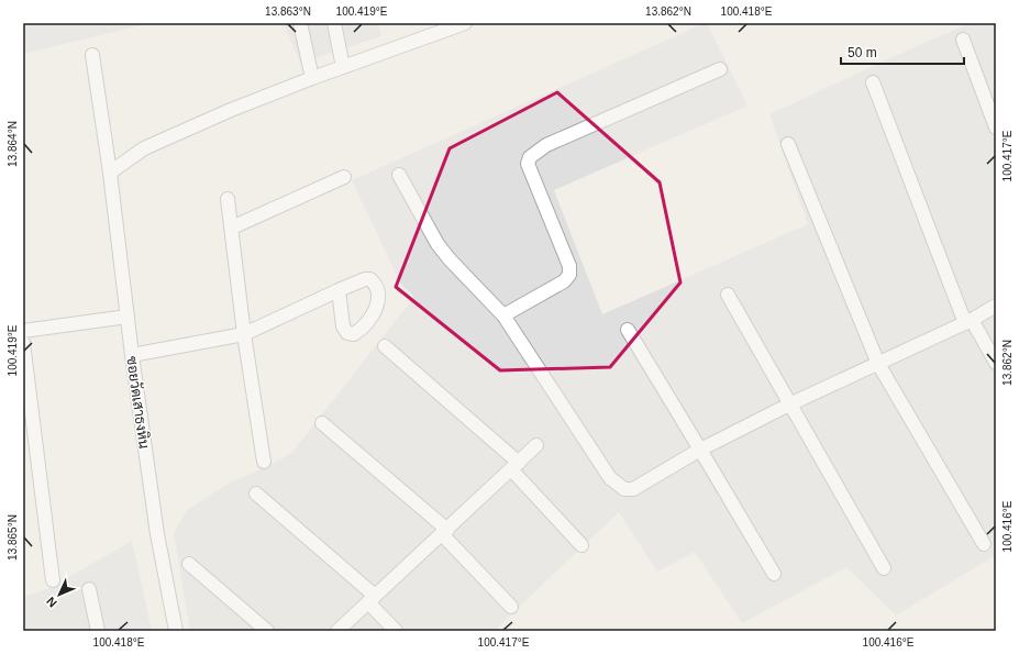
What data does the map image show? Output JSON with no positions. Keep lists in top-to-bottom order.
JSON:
{
  "streets": {
    "street": ["ซอยวัดเสาธงหิน"]
  },
  "scale_bar": "50 m",
  "north": "bottom left",
  "coordinates": [
    "13.863°N",
    "100.419°E",
    "13.862°N",
    "100.418°E",
    "13.864°N",
    "100.417°E",
    "100.416°E",
    "13.865°N"
  ]
}
